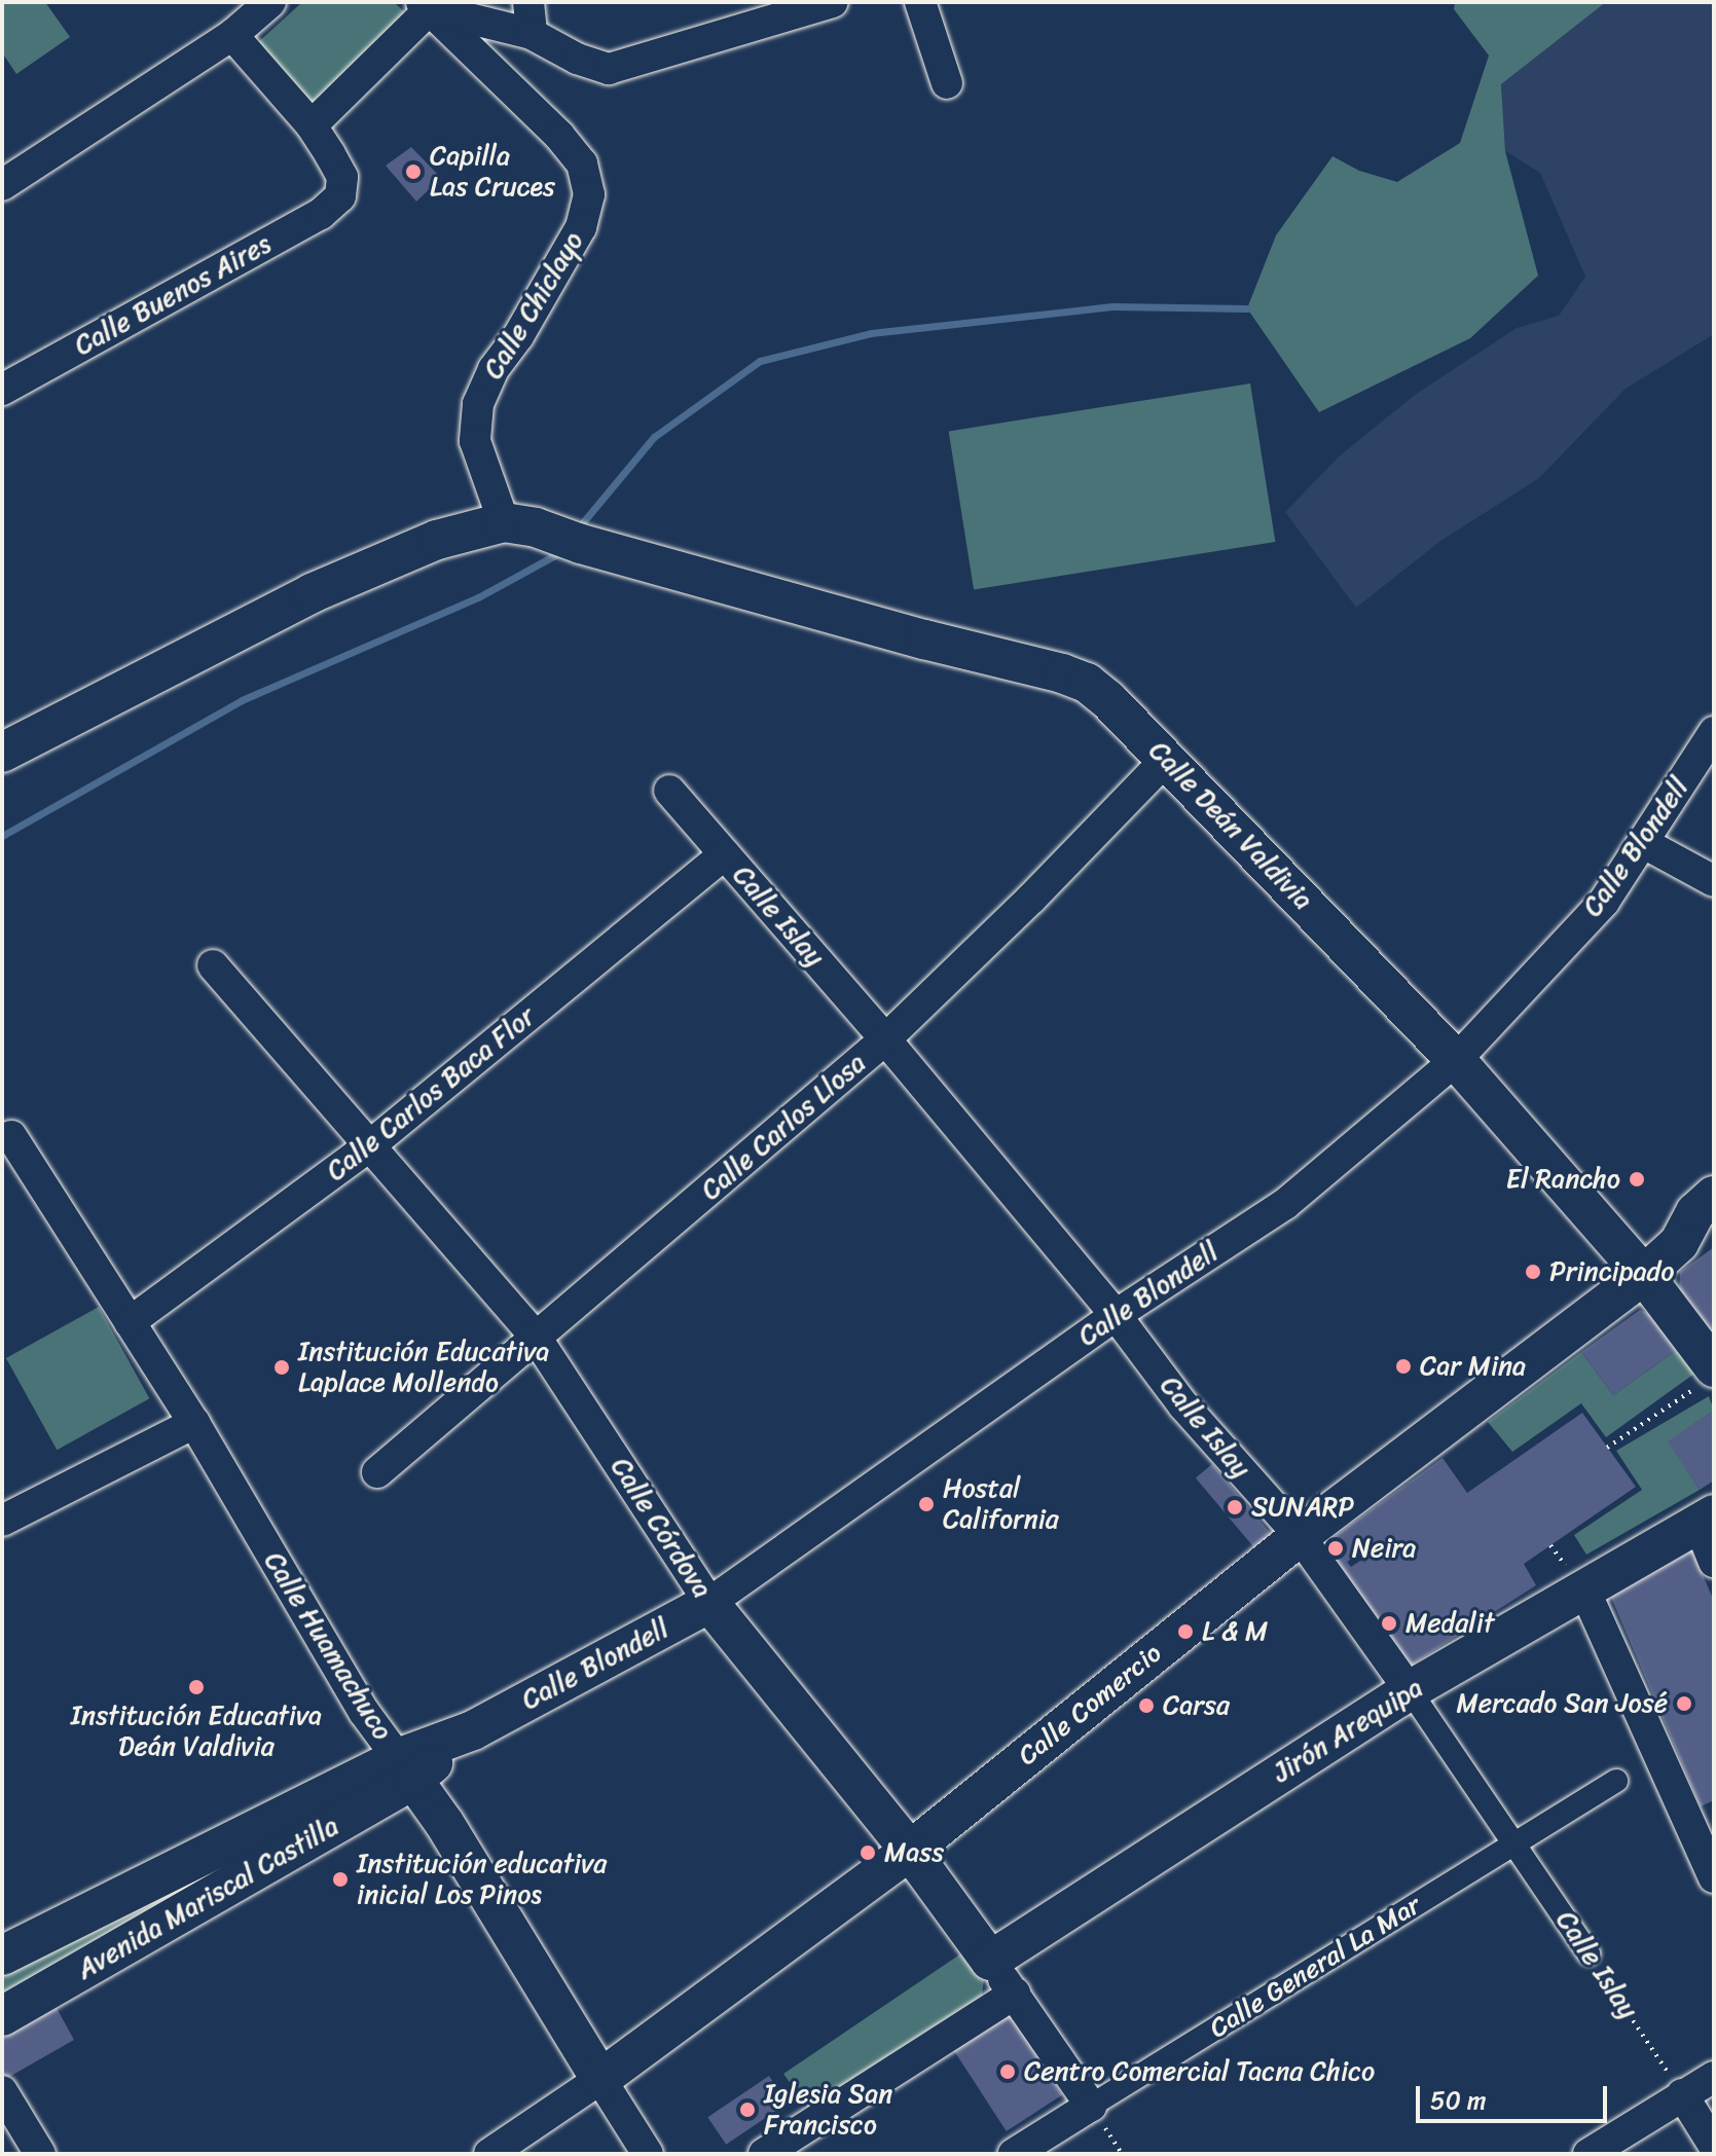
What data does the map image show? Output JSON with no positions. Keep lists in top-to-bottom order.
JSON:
{
  "streets": {
    "street": [
      "Calle Buenos Aires",
      "Calle Chiclayo",
      "Calle Deán Valdivia",
      "Calle Blondell",
      "Calle Islay",
      "Calle Carlos Baca Flor",
      "Calle Carlos Llosa",
      "Calle Córdova",
      "Calle Huamachuco",
      "Calle Comercio",
      "Jirón Arequipa",
      "Avenida Mariscal Castilla",
      "Calle General La Mar"
    ]
  },
  "crossings": [
    ["Calle Chiclayo", "Calle Deán Valdivia"],
    ["Calle Deán Valdivia", "Calle Blondell"],
    ["Calle Deán Valdivia", "Calle Carlos Llosa"],
    ["Calle Deán Valdivia", "Calle Comercio"],
    ["Calle Blondell", "Calle Islay"],
    ["Calle Blondell", "Calle Córdova"],
    ["Calle Blondell", "Calle Huamachuco"],
    ["Calle Blondell", "Avenida Mariscal Castilla"],
    ["Calle Islay", "Calle Carlos Baca Flor"],
    ["Calle Islay", "Calle Carlos Llosa"],
    ["Calle Islay", "Calle Comercio"],
    ["Calle Islay", "Jirón Arequipa"],
    ["Calle Islay", "Calle General La Mar"],
    ["Calle Carlos Baca Flor", "Calle Córdova"],
    ["Calle Carlos Baca Flor", "Calle Huamachuco"],
    ["Calle Carlos Llosa", "Calle Córdova"],
    ["Calle Córdova", "Calle Comercio"],
    ["Calle Córdova", "Jirón Arequipa"],
    ["Calle Córdova", "Calle General La Mar"],
    ["Calle Huamachuco", "Calle Comercio"],
    ["Calle Huamachuco", "Avenida Mariscal Castilla"]
  ],
  "places": [
    "Capilla Las Cruces",
    "El Rancho",
    "Principado",
    "Car Mina",
    "Institución Educativa Laplace Mollendo",
    "Hostal California",
    "SUNARP",
    "Neira",
    "Medalit",
    "L & M",
    "Institución Educativa Deán Valdivia",
    "Mercado San José",
    "Carsa",
    "Mass",
    "Institución educativa inicial Los Pinos",
    "Centro Comercial Tacna Chico",
    "Iglesia San Francisco"
  ],
  "scale_bar": "50 m"
}
